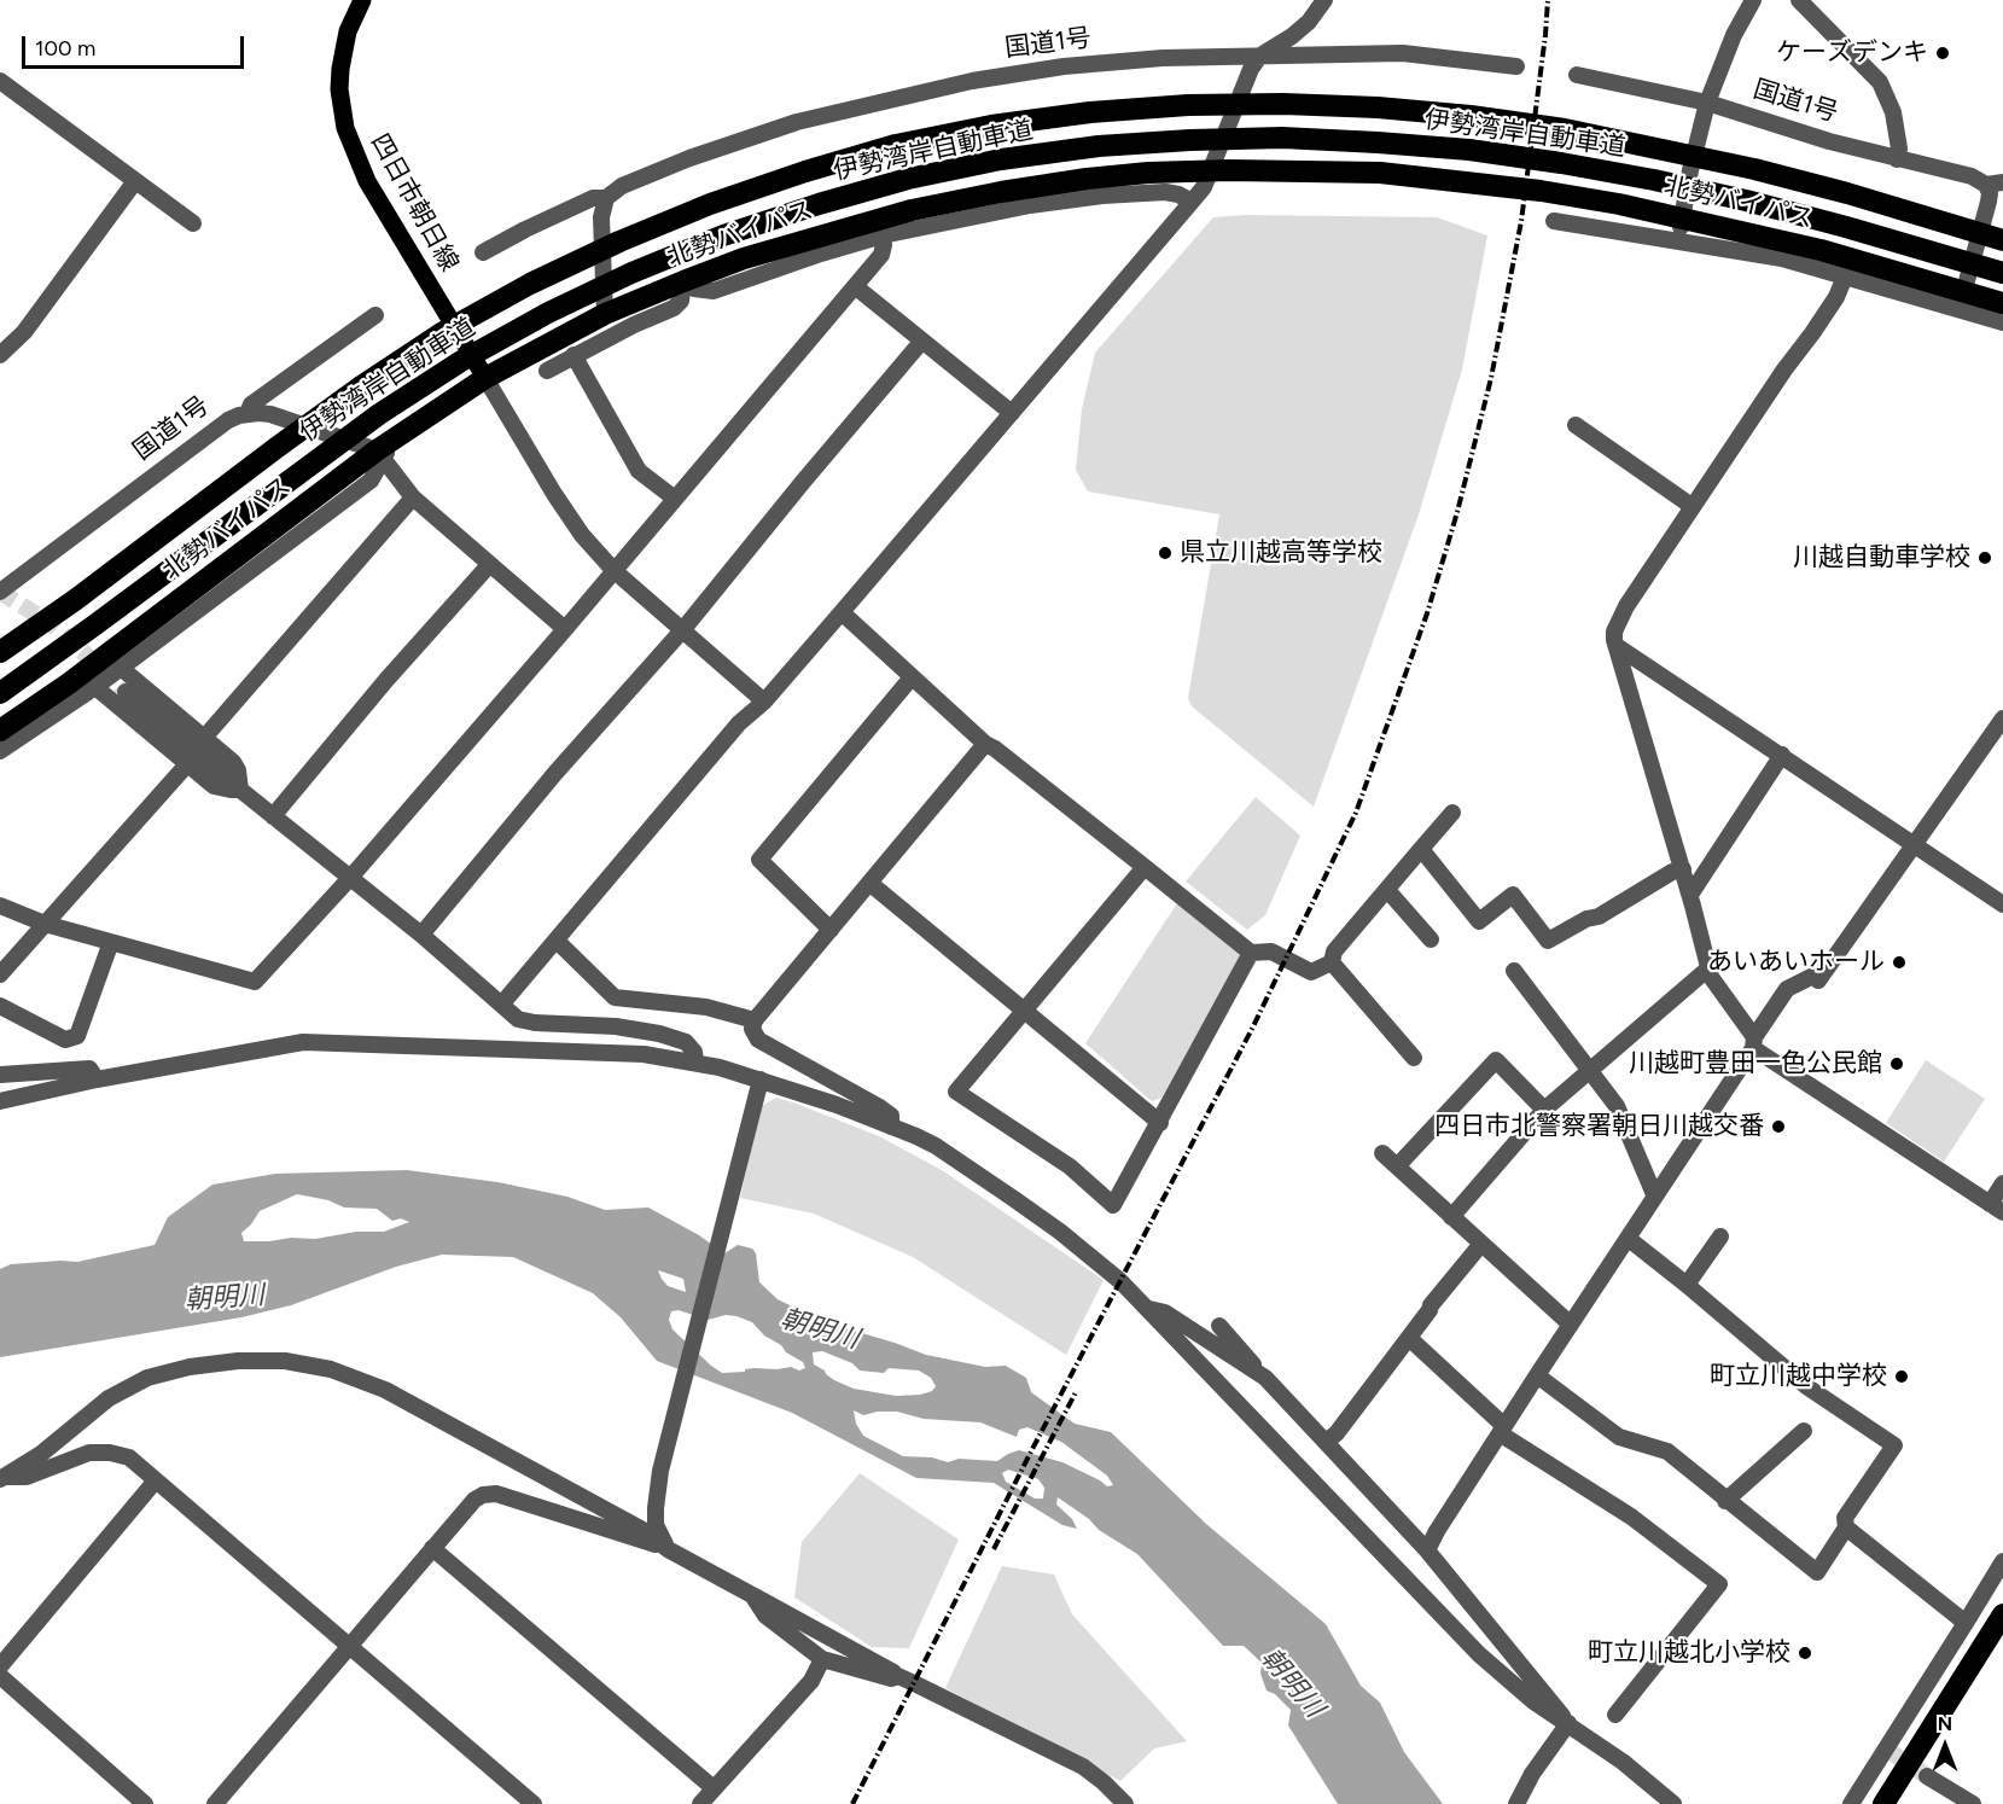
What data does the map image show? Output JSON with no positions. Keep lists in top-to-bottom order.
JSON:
{
  "streets": {
    "highway": ["伊勢湾岸自動車道", "北勢バイパス"],
    "main road": ["四日市朝日線"],
    "street": ["国道1号"]
  },
  "crossings": [
    ["四日市朝日線", "北勢バイパス"]
  ],
  "water": ["朝明川"],
  "places": [
    "ケーズデンキ",
    "県立川越高等学校",
    "川越自動車学校",
    "あいあいホール",
    "川越町豊田一色公民館",
    "四日市北警察署朝日川越交番",
    "町立川越中学校",
    "町立川越北小学校"
  ],
  "scale_bar": "100 m",
  "north": "top"
}
